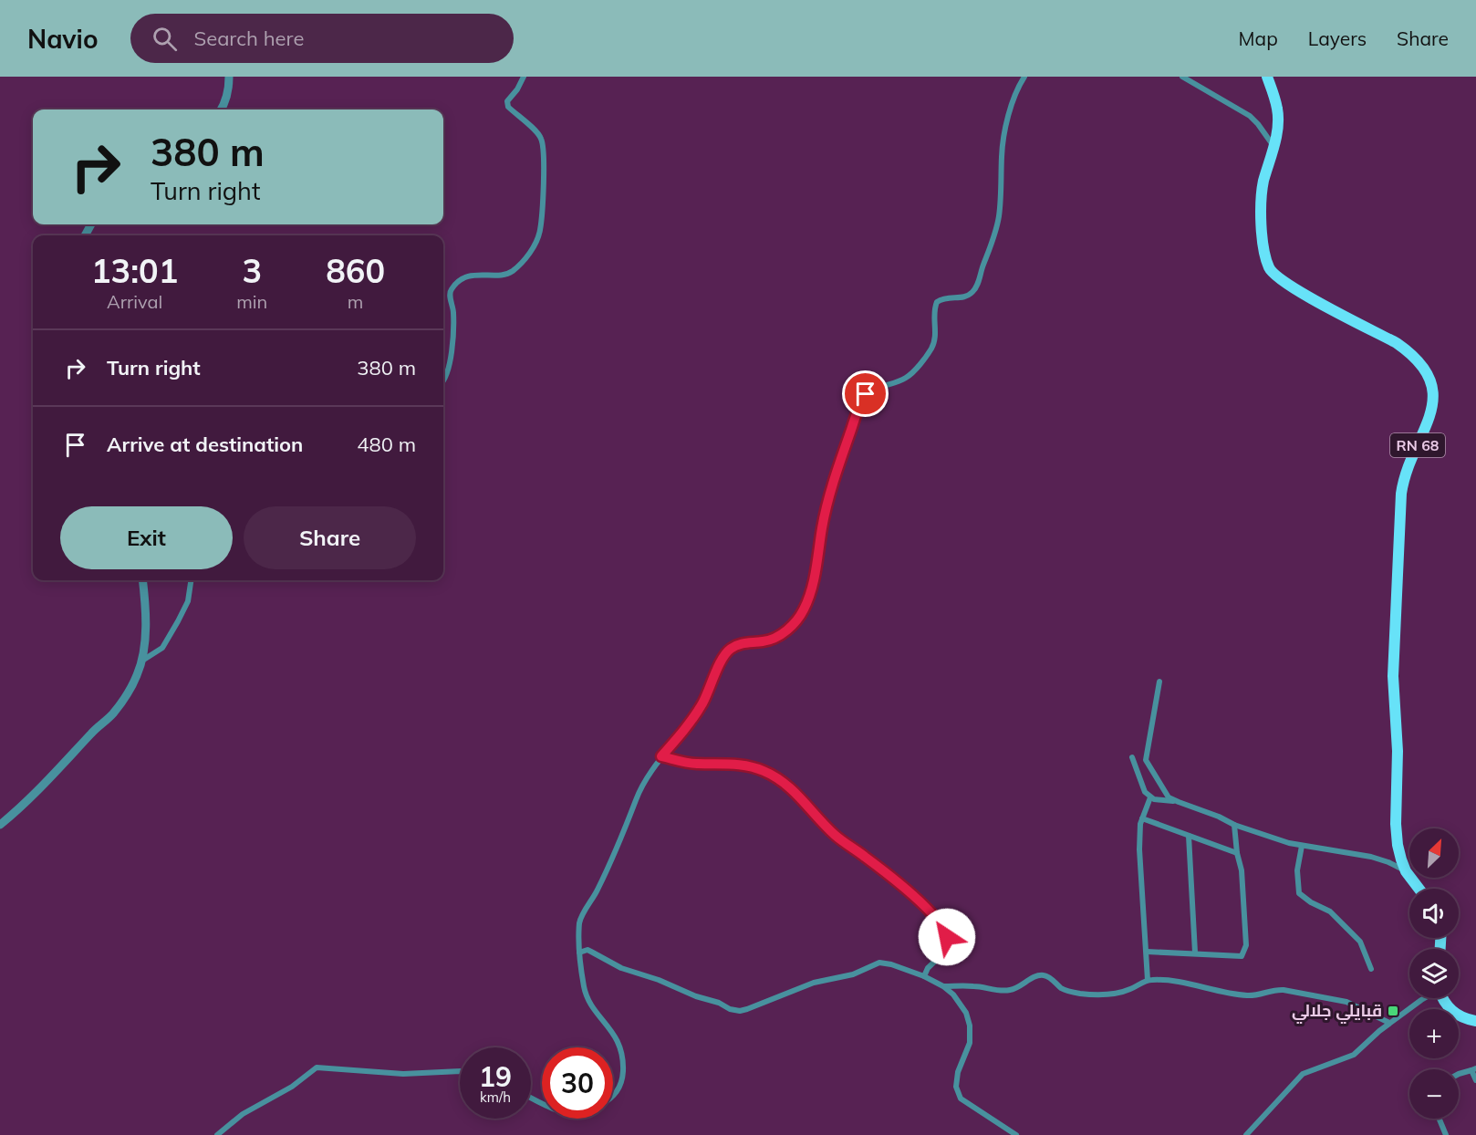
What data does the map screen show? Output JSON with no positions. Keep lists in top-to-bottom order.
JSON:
{
  "streets": {
    "main road": ["RN 68"]
  },
  "places": {
    "transit": ["قبايلي جلالي"]
  },
  "north": "top right",
  "page": {
    "header": "Navio",
    "search": "Search here",
    "nav": ["Map", "Layers", "Share"],
    "turn": ["380 m", "Turn right"],
    "eta": [
      "13:01",
      "Arrival",
      "3",
      "min",
      "860",
      "m"
    ],
    "list": [
      {
        "name": "Turn right",
        "value": "380 m"
      },
      {
        "name": "Arrive at destination",
        "value": "480 m"
      }
    ],
    "buttons": ["Exit", "Share"],
    "map_buttons": ["+", "−"],
    "speed": "19 km/h",
    "limit": "30"
  }
}
